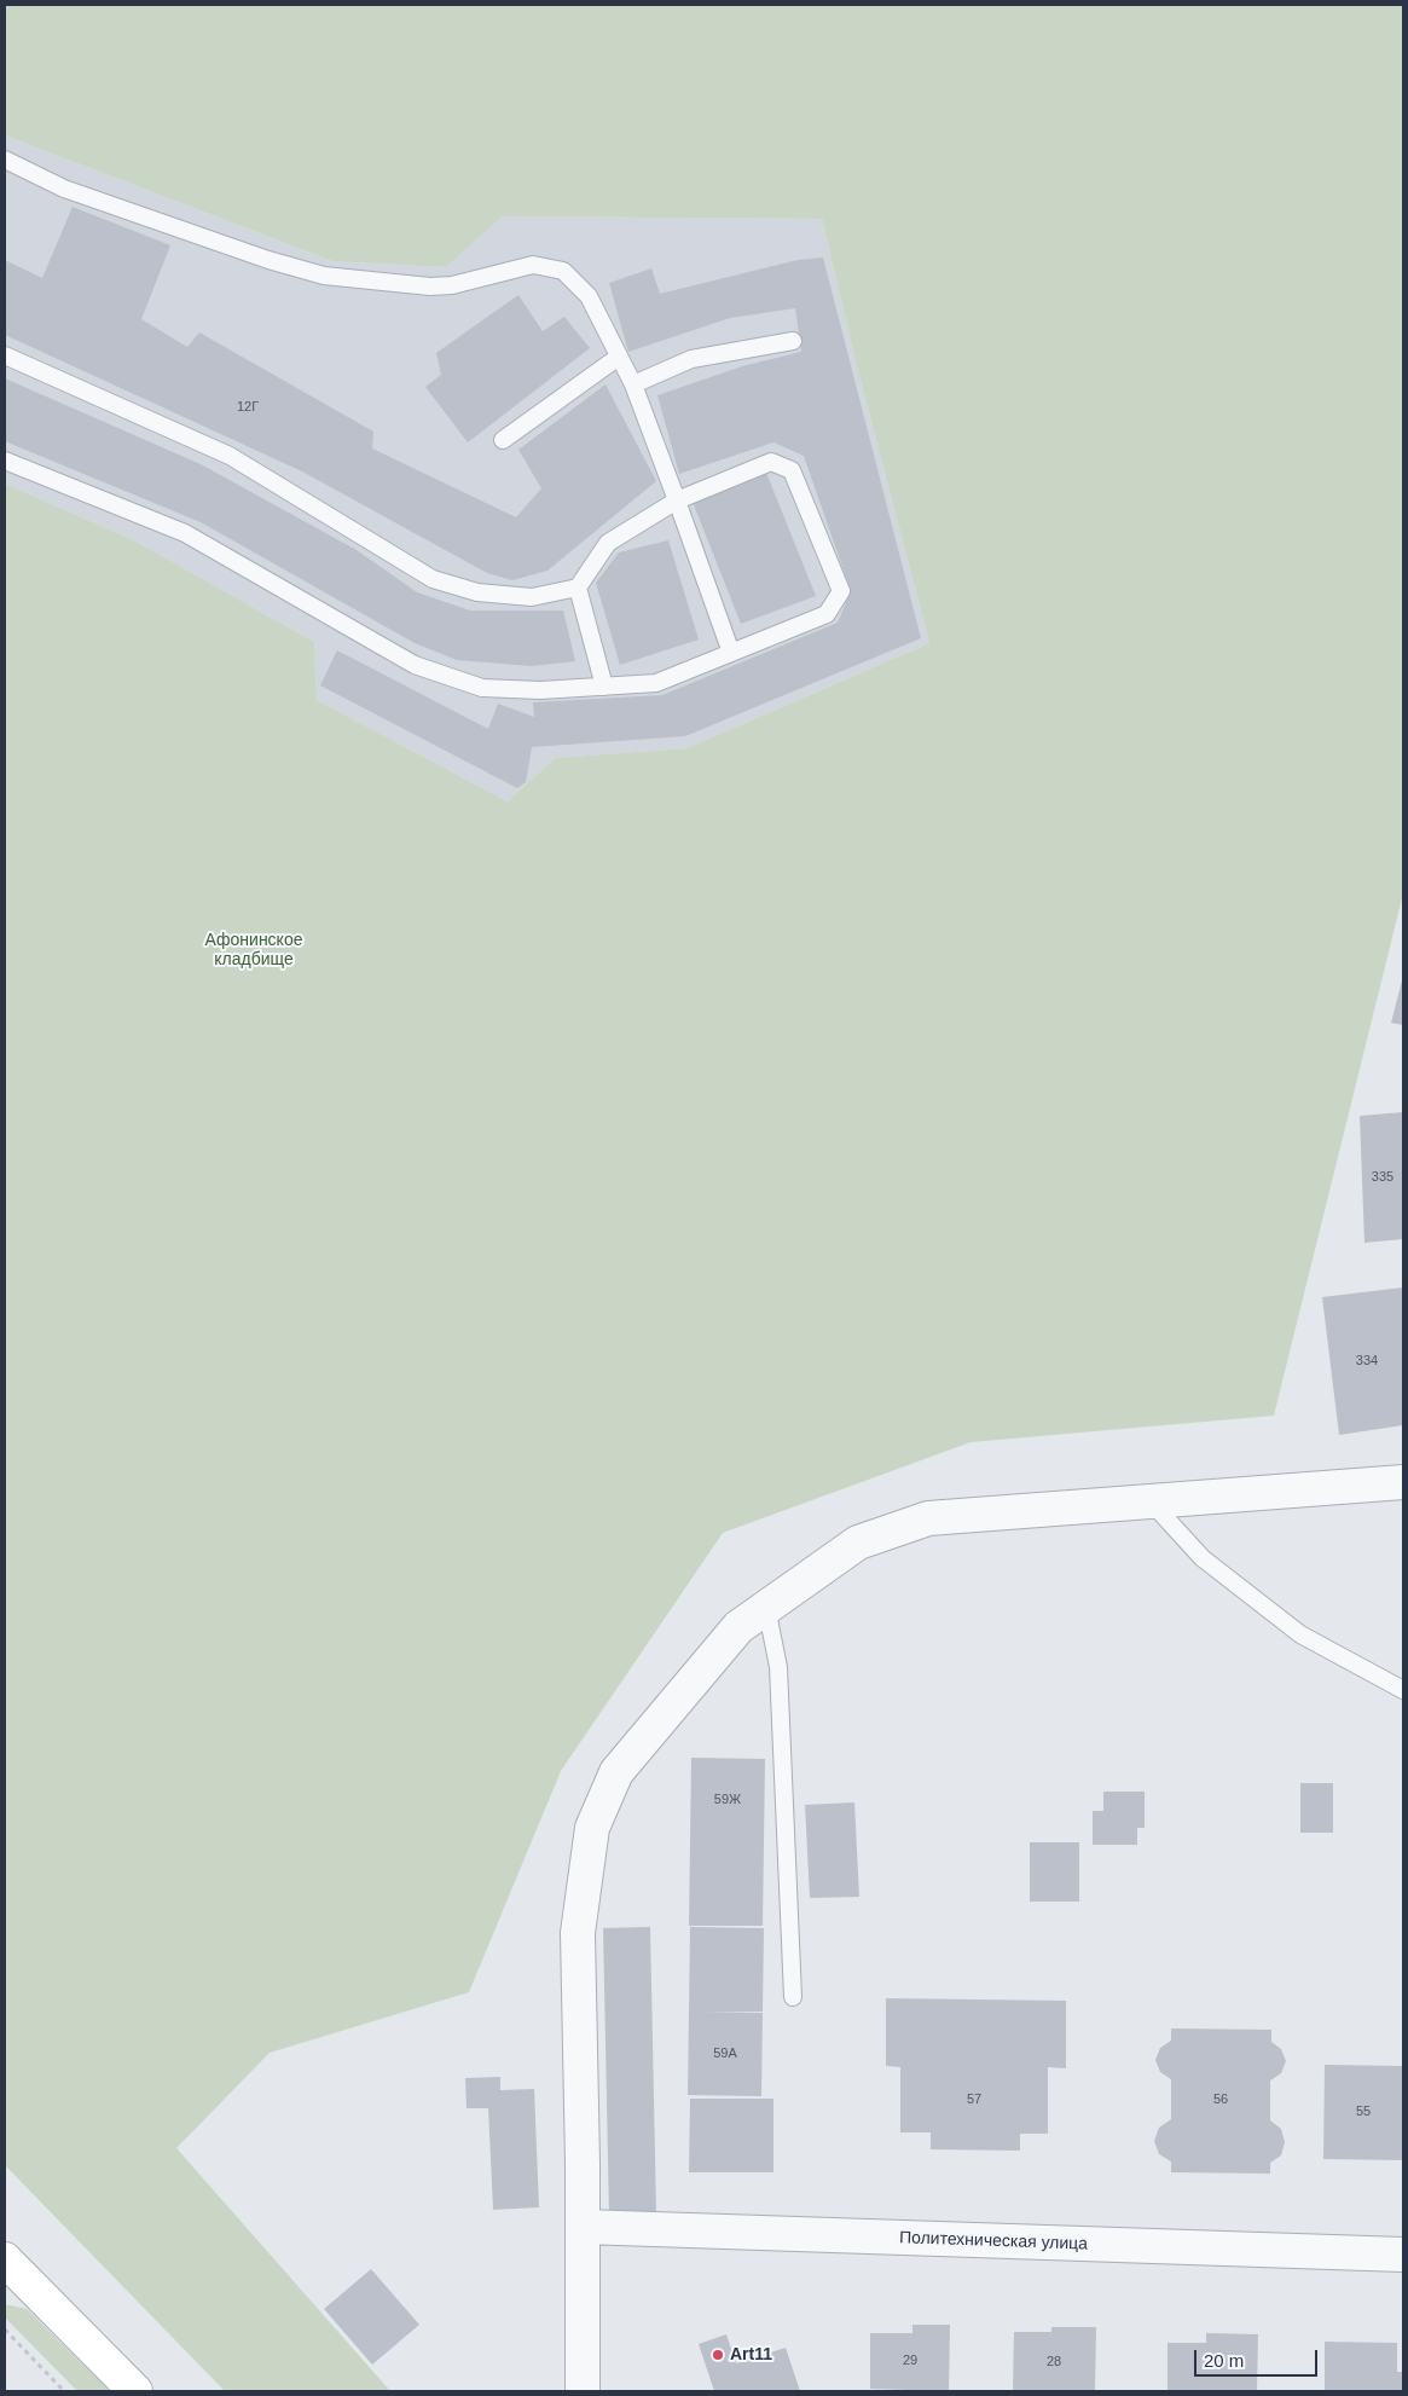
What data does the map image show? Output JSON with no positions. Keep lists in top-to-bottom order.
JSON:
{
  "streets": {
    "street": ["Политехническая улица"]
  },
  "parks": ["Афонинское кладбище"],
  "places": ["Art11"],
  "house_numbers": [
    "12Г",
    "335",
    "334",
    "59Ж",
    "59А",
    "57",
    "56",
    "55",
    "29",
    "28"
  ],
  "scale_bar": "20 m"
}
